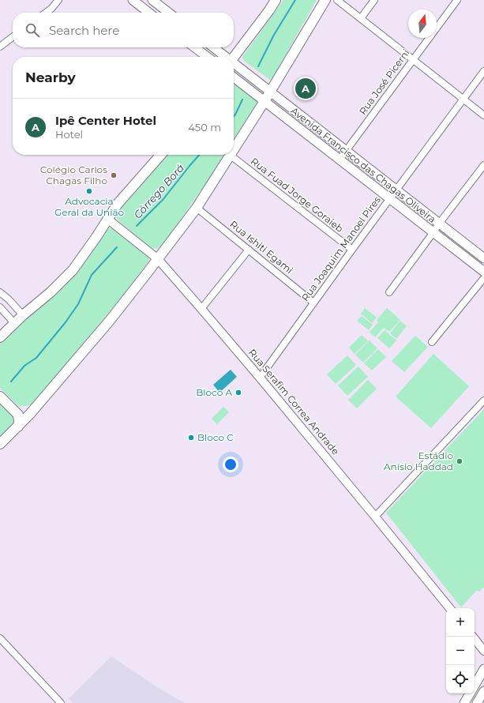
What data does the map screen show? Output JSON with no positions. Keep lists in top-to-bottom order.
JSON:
{
  "streets": {
    "main road": ["Avenida Francisco das Chagas Oliveira"],
    "street": [
      "Rua José Picerni",
      "Rua Fuad Jorge Goraieb",
      "Rua Ishiti Egami",
      "Rua Joaquim Manoel Pires",
      "Rua Serafim Correa Andrade"
    ]
  },
  "crossings": [
    ["Rua José Picerni", "Avenida Francisco das Chagas Oliveira"],
    ["Avenida Francisco das Chagas Oliveira", "Rua Joaquim Manoel Pires"],
    ["Rua Fuad Jorge Goraieb", "Rua Joaquim Manoel Pires"],
    ["Rua Ishiti Egami", "Rua Joaquim Manoel Pires"],
    ["Rua Joaquim Manoel Pires", "Rua Serafim Correa Andrade"]
  ],
  "water": ["Córrego Borá"],
  "places": [
    "Colégio Carlos Chagas Filho",
    "Advocacia Geral da União",
    "Bloco A",
    "Bloco C",
    "Estádio Anísio Haddad"
  ],
  "north": "top",
  "page": {
    "search": "Search here",
    "heading": "Nearby",
    "pins": "A",
    "list": [
      {
        "mark": "A",
        "name": "Ipê Center Hotel",
        "note": "Hotel",
        "value": "450 m"
      }
    ],
    "map_buttons": ["+", "−"]
  }
}
